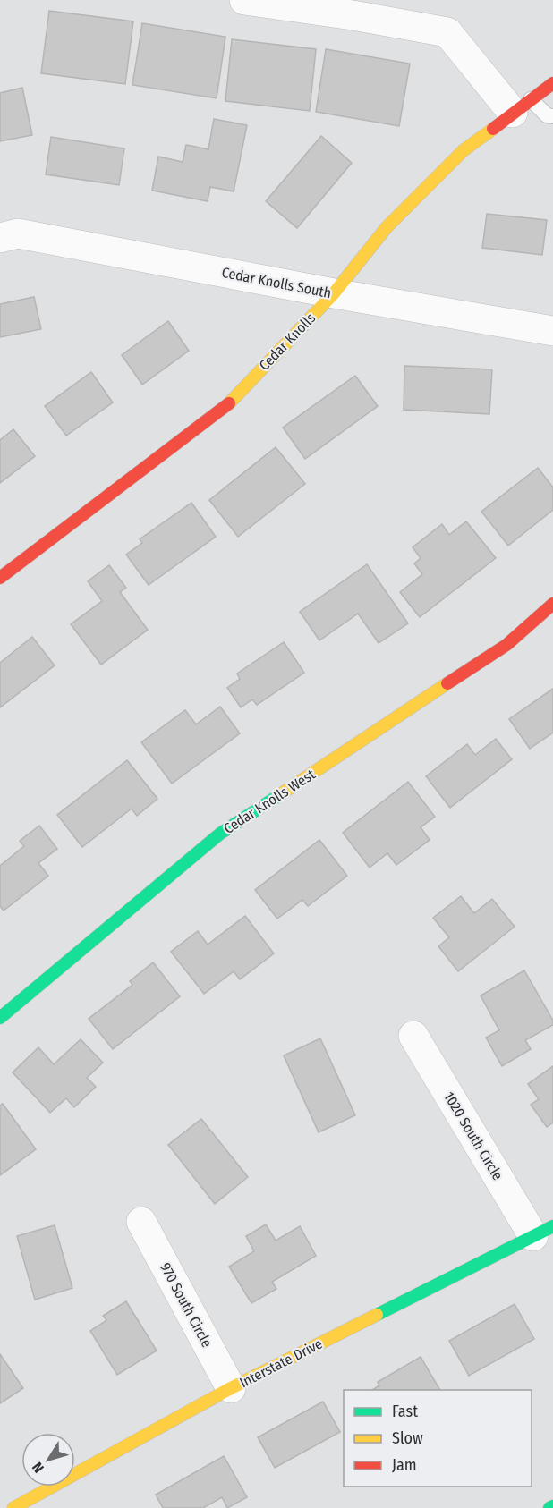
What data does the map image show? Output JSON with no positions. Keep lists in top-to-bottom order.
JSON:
{
  "streets": {
    "main road": ["Cedar Knolls", "Cedar Knolls West", "Interstate Drive"],
    "street": ["Cedar Knolls South", "1020 South Circle", "970 South Circle"]
  },
  "crossings": [
    ["Cedar Knolls South", "Cedar Knolls"],
    ["1020 South Circle", "Interstate Drive"],
    ["970 South Circle", "Interstate Drive"]
  ],
  "legend": ["Fast", "Slow", "Jam"],
  "north": "bottom left"
}
